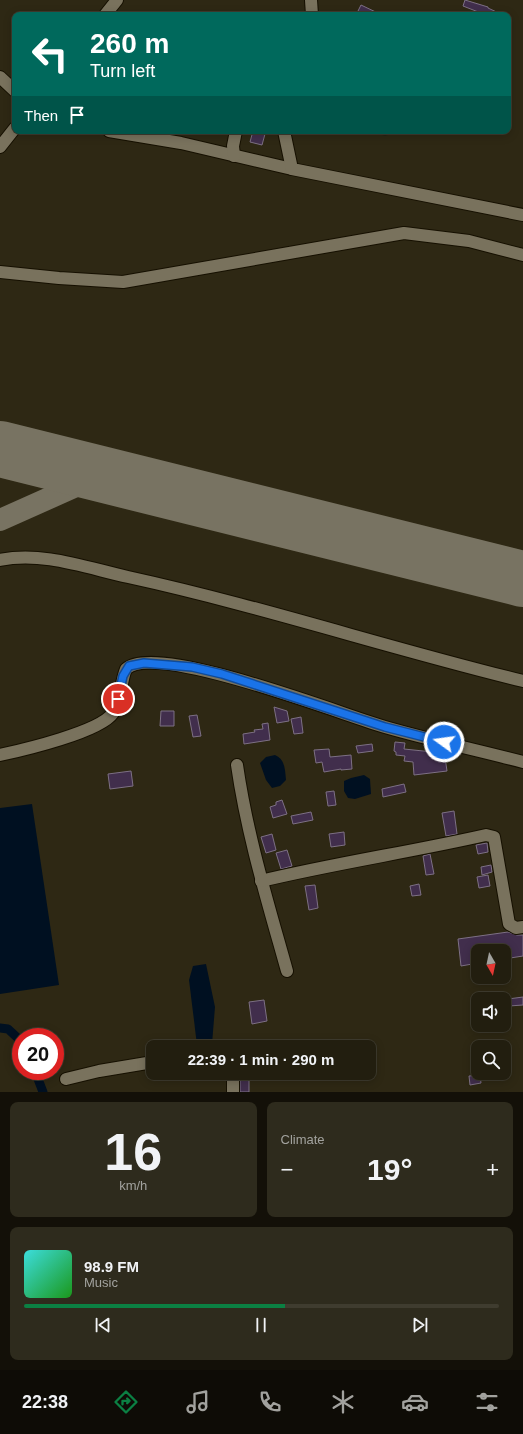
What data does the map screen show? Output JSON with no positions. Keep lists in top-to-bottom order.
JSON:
{
  "north": "bottom",
  "page": {
    "turn": ["260 m", "Turn left"],
    "then": "Then",
    "limit": "20",
    "trip": "22:39 · 1 min · 290 m",
    "tile": [
      ["16", "km/h"],
      "Climate"
    ],
    "heat": ["−", "19°", "+"],
    "song": ["98.9 FM", "Music"],
    "tabs": "22:38"
  }
}
